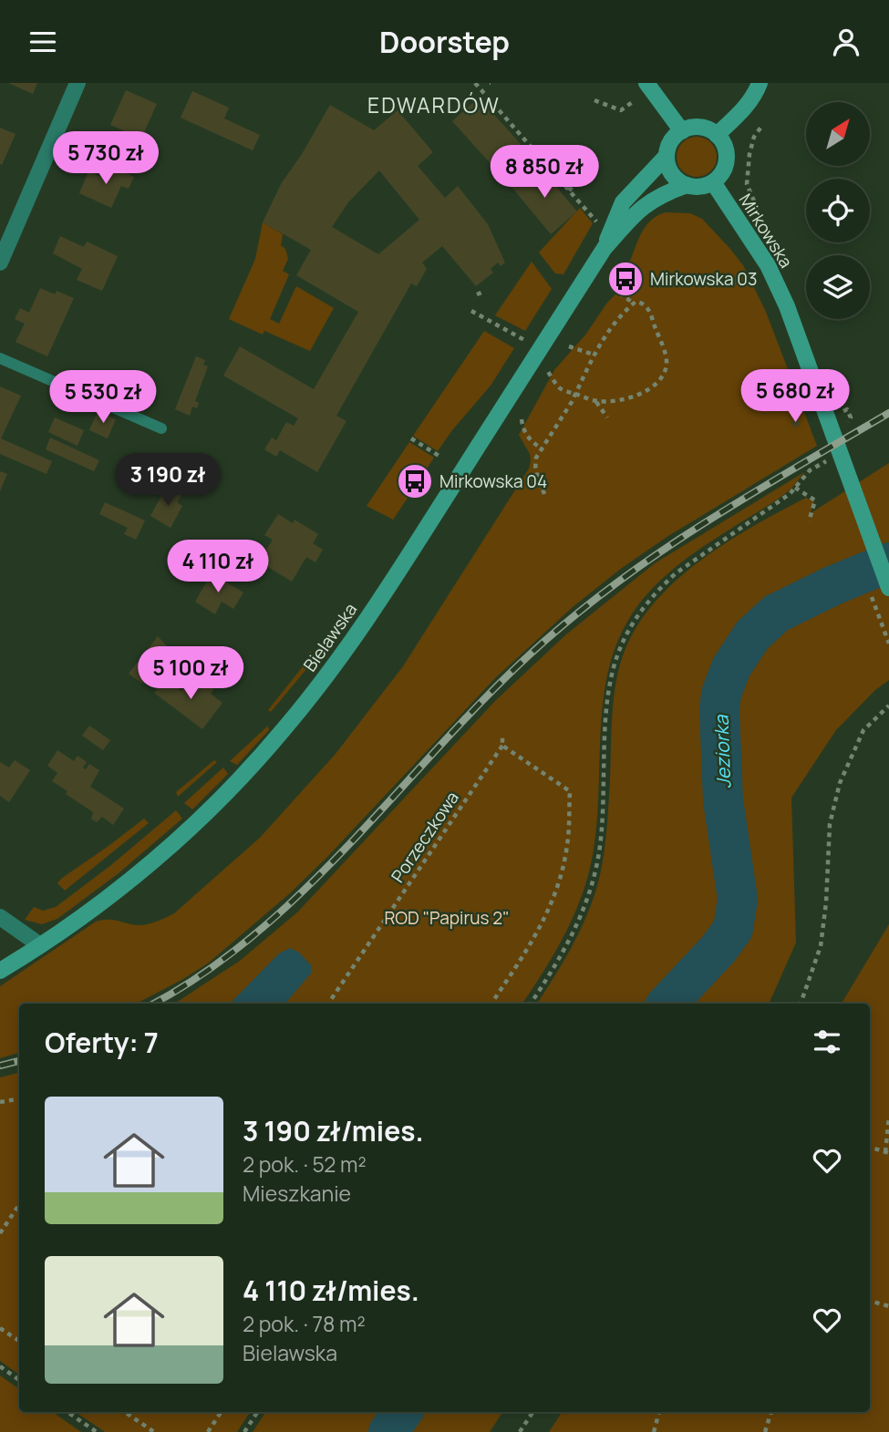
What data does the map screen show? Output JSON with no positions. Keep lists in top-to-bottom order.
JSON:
{
  "streets": {
    "street": ["Mirkowska", "Bielawska"],
    "path": ["Porzeczkowa"]
  },
  "crossings": [
    ["Mirkowska", "Bielawska"]
  ],
  "districts": ["EDWARDÓW"],
  "water": ["Jeziorka"],
  "parks": ["ROD \"Papirus 2\""],
  "places": {
    "bus stop": ["Mirkowska 03", "Mirkowska 04"]
  },
  "north": "top right",
  "page": {
    "header": "Doorstep",
    "price": [
      "5 730 zł",
      "8 850 zł",
      "5 680 zł",
      "5 530 zł",
      "3 190 zł",
      "4 110 zł",
      "5 100 zł"
    ],
    "heading": "Oferty: 7",
    "list": [
      {
        "name": "3 190 zł/mies.",
        "note": "2 pok. · 52 m² · Mieszkanie"
      },
      {
        "name": "4 110 zł/mies.",
        "note": "2 pok. · 78 m² · Bielawska"
      }
    ]
  }
}
